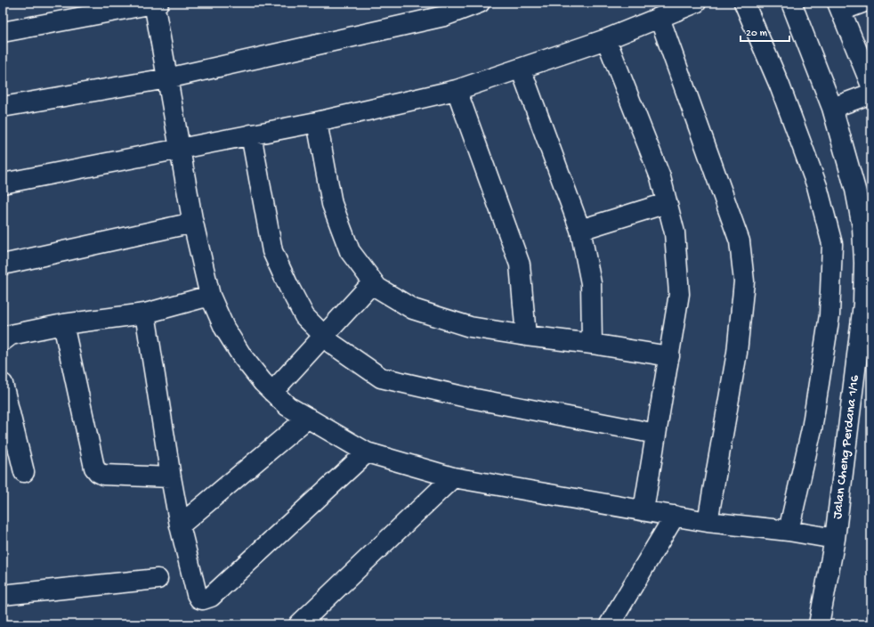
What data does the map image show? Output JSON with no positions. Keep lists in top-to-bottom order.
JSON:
{
  "streets": {
    "street": ["Jalan Cheng Perdana 1/16"]
  },
  "scale_bar": "20 m"
}
